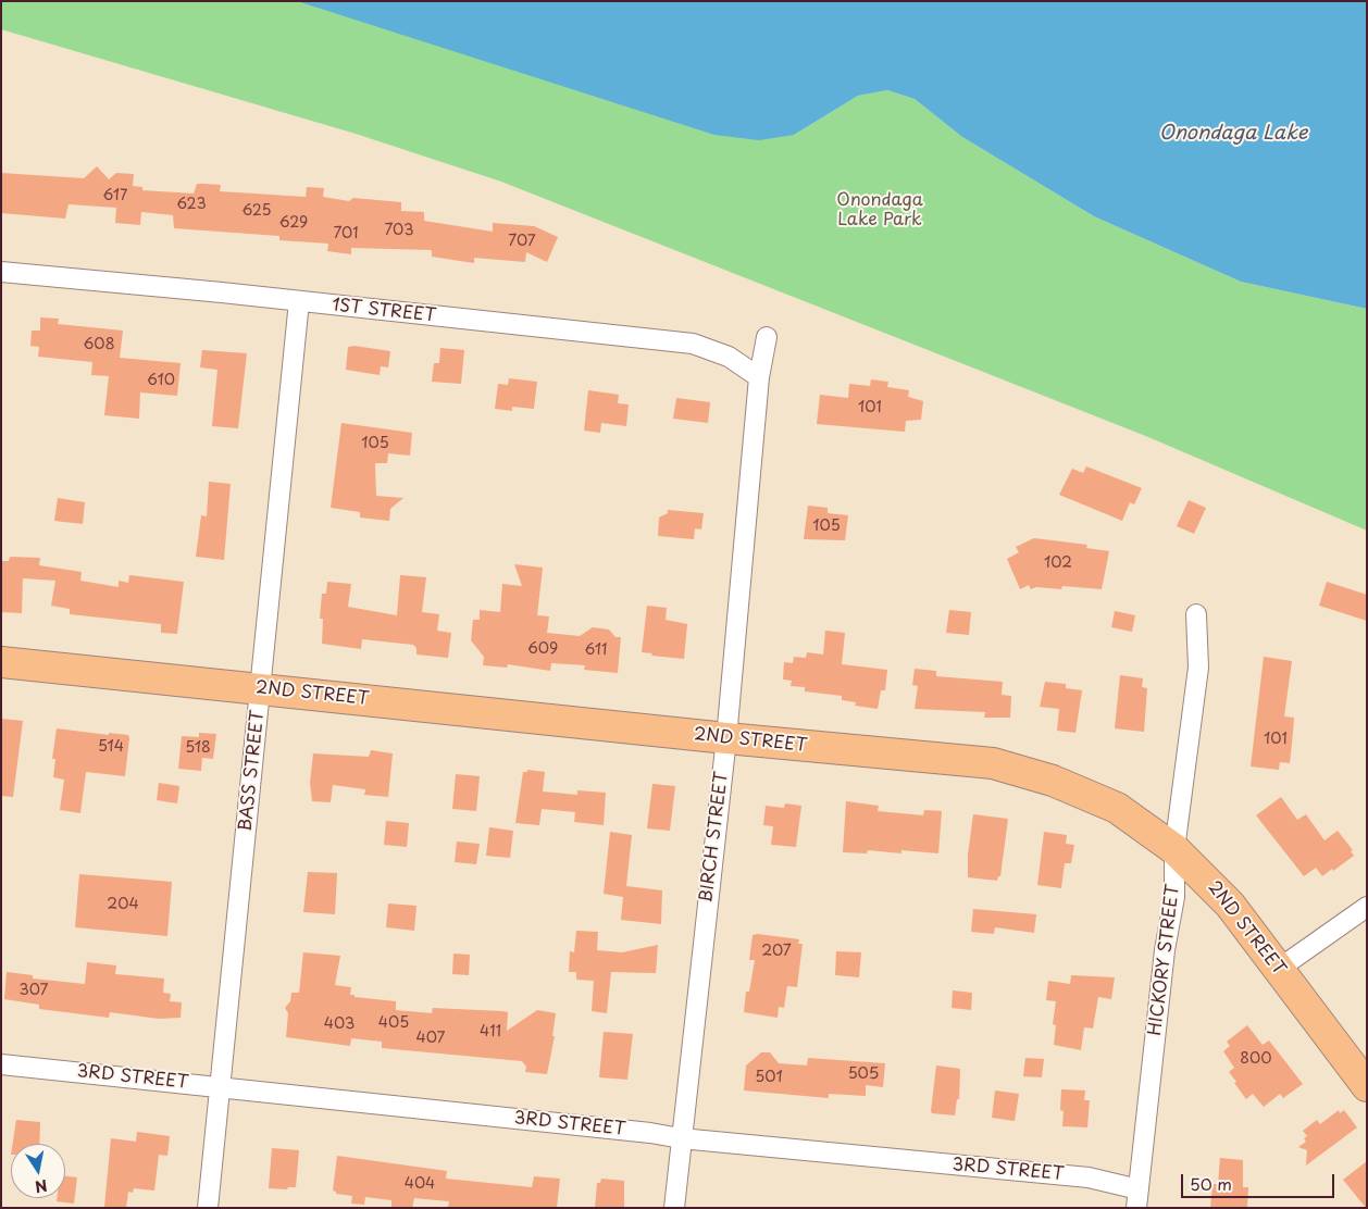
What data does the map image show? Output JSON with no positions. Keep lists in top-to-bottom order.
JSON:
{
  "streets": {
    "main road": ["2ND STREET"],
    "street": [
      "1ST STREET",
      "BASS STREET",
      "BIRCH STREET",
      "HICKORY STREET",
      "3RD STREET"
    ]
  },
  "crossings": [
    ["1ST STREET", "BASS STREET"],
    ["1ST STREET", "BIRCH STREET"],
    ["2ND STREET", "BASS STREET"],
    ["2ND STREET", "BIRCH STREET"],
    ["2ND STREET", "HICKORY STREET"],
    ["BASS STREET", "3RD STREET"],
    ["BIRCH STREET", "3RD STREET"],
    ["HICKORY STREET", "3RD STREET"]
  ],
  "water": ["Onondaga Lake"],
  "parks": ["Onondaga Lake Park"],
  "house_numbers": [
    "617",
    "623",
    "625",
    "629",
    "703",
    "701",
    "707",
    "608",
    "610",
    "101",
    "105",
    "105",
    "102",
    "609",
    "611",
    "101",
    "514",
    "518",
    "204",
    "207",
    "307",
    "405",
    "403",
    "411",
    "407",
    "800",
    "505",
    "501",
    "404"
  ],
  "scale_bar": "50 m",
  "north": "bottom"
}
